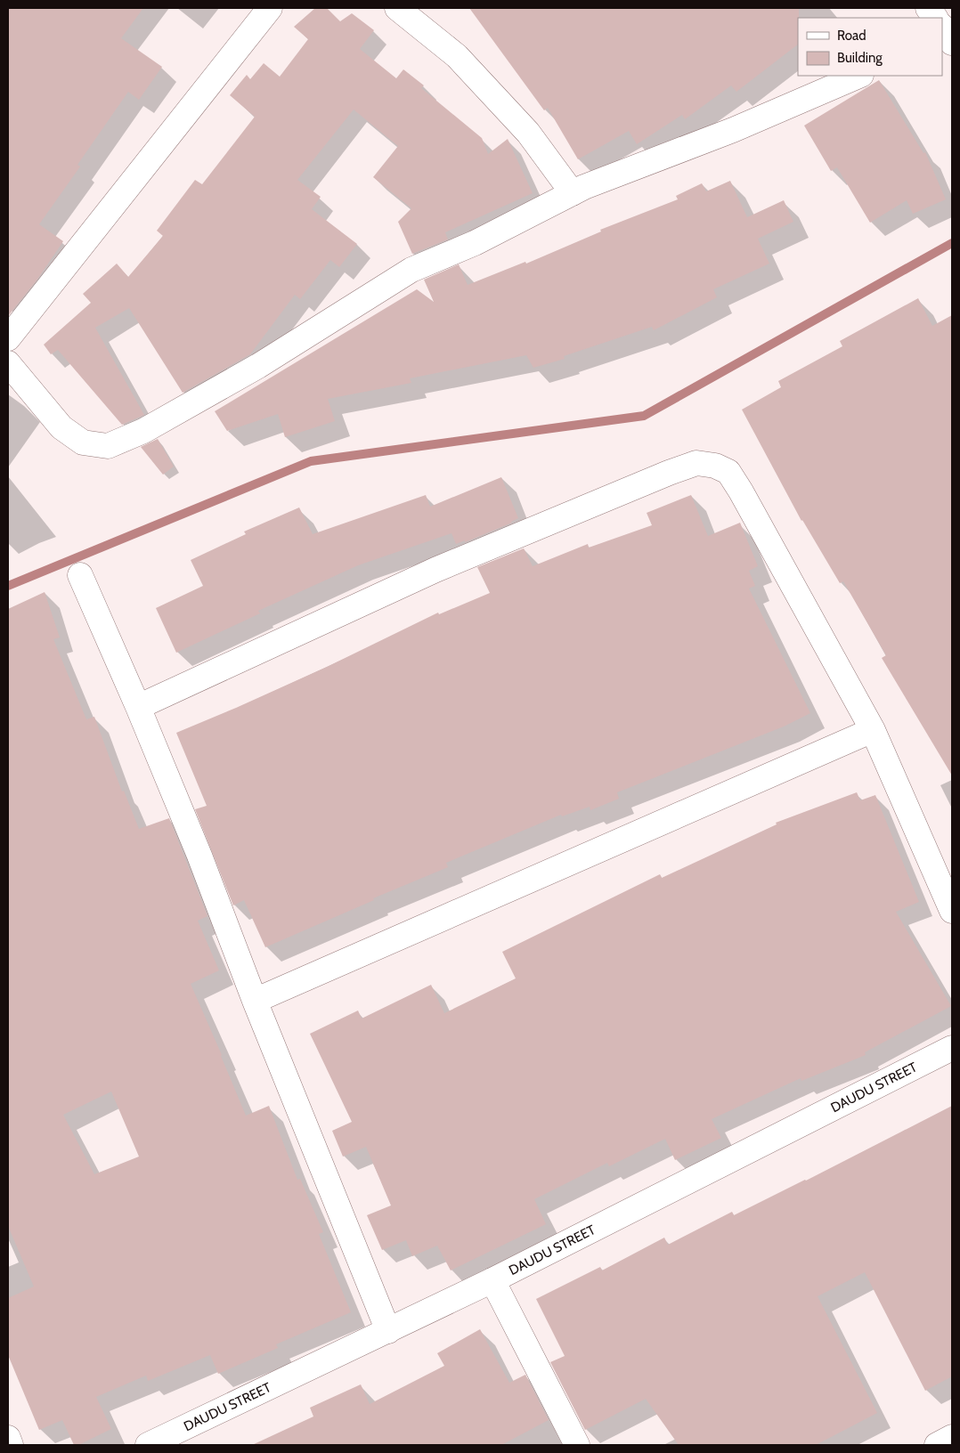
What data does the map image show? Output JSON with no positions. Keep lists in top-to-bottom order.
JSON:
{
  "streets": {
    "street": ["DAUDU STREET"]
  },
  "legend": ["Road", "Building"]
}
